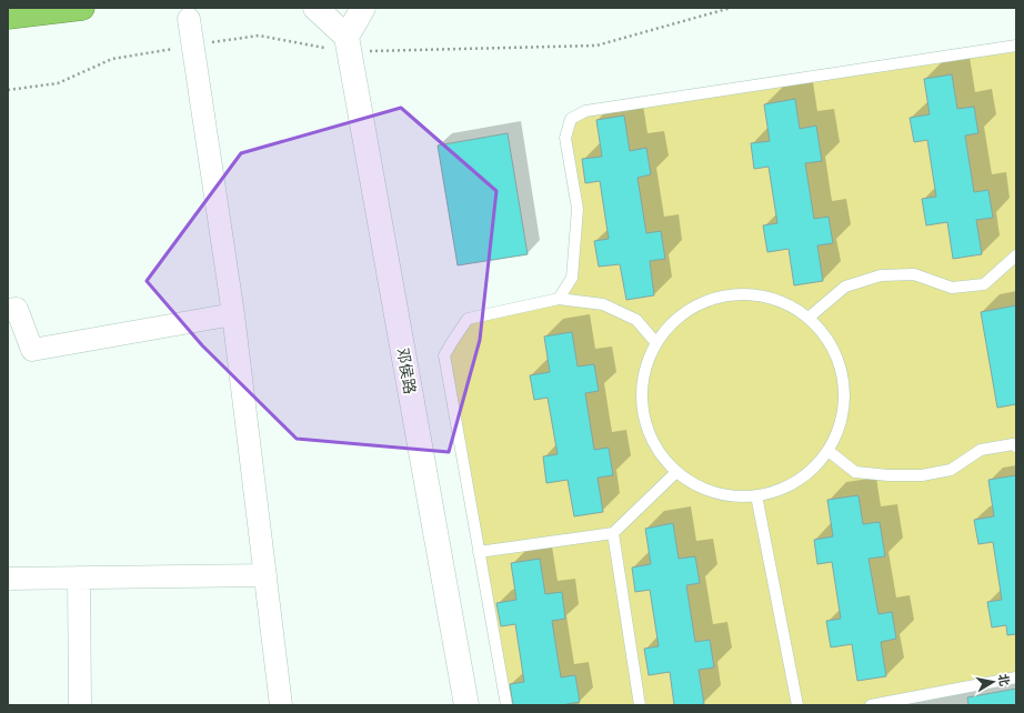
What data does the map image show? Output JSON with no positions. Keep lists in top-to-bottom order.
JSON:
{
  "streets": {
    "street": ["邓侯路"]
  },
  "north": "right"
}
